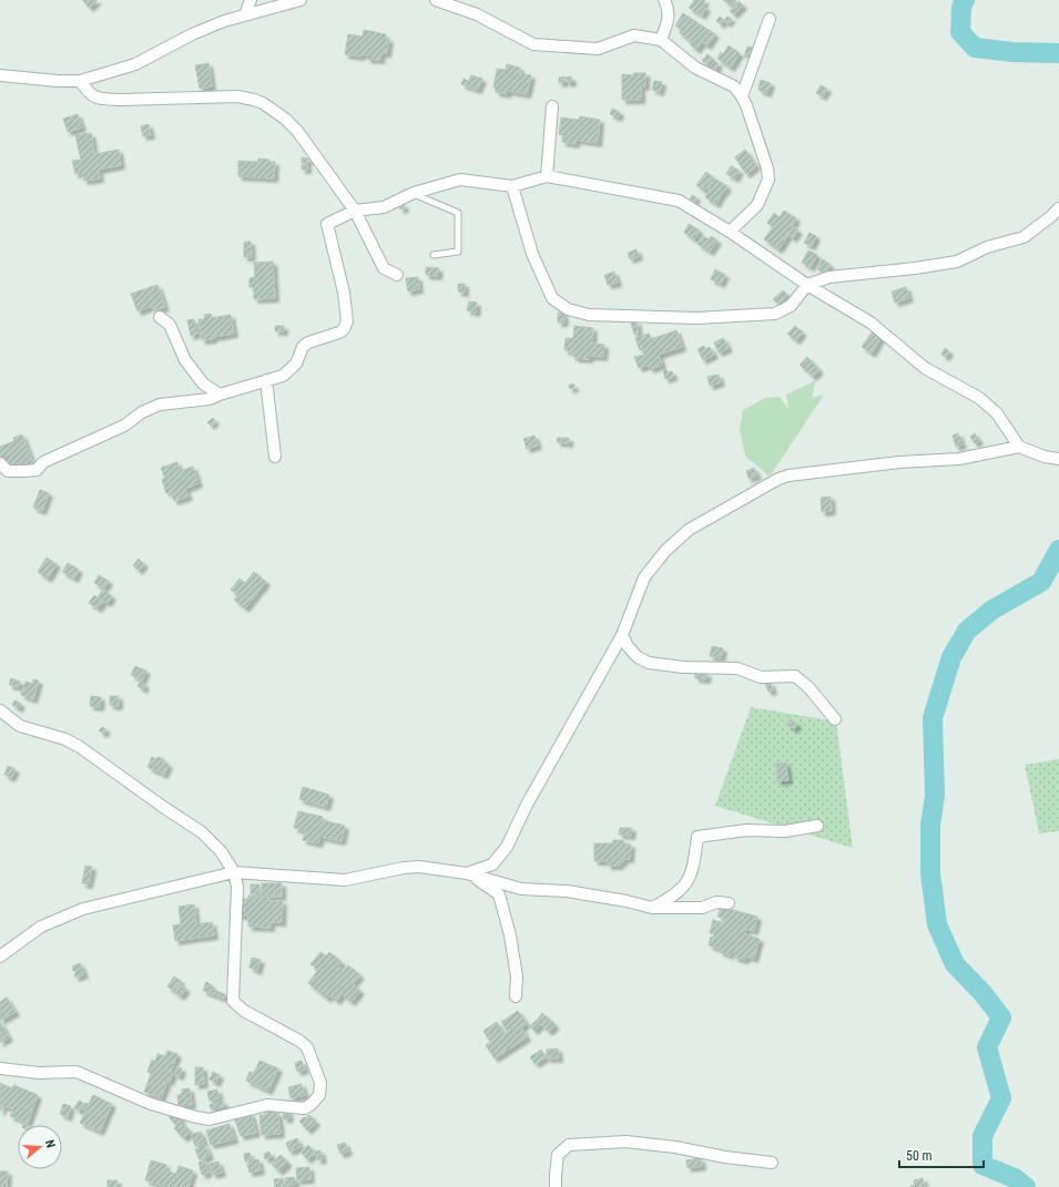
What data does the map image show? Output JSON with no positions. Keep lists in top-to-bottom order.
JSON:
{
  "scale_bar": "50 m",
  "north": "right"
}
